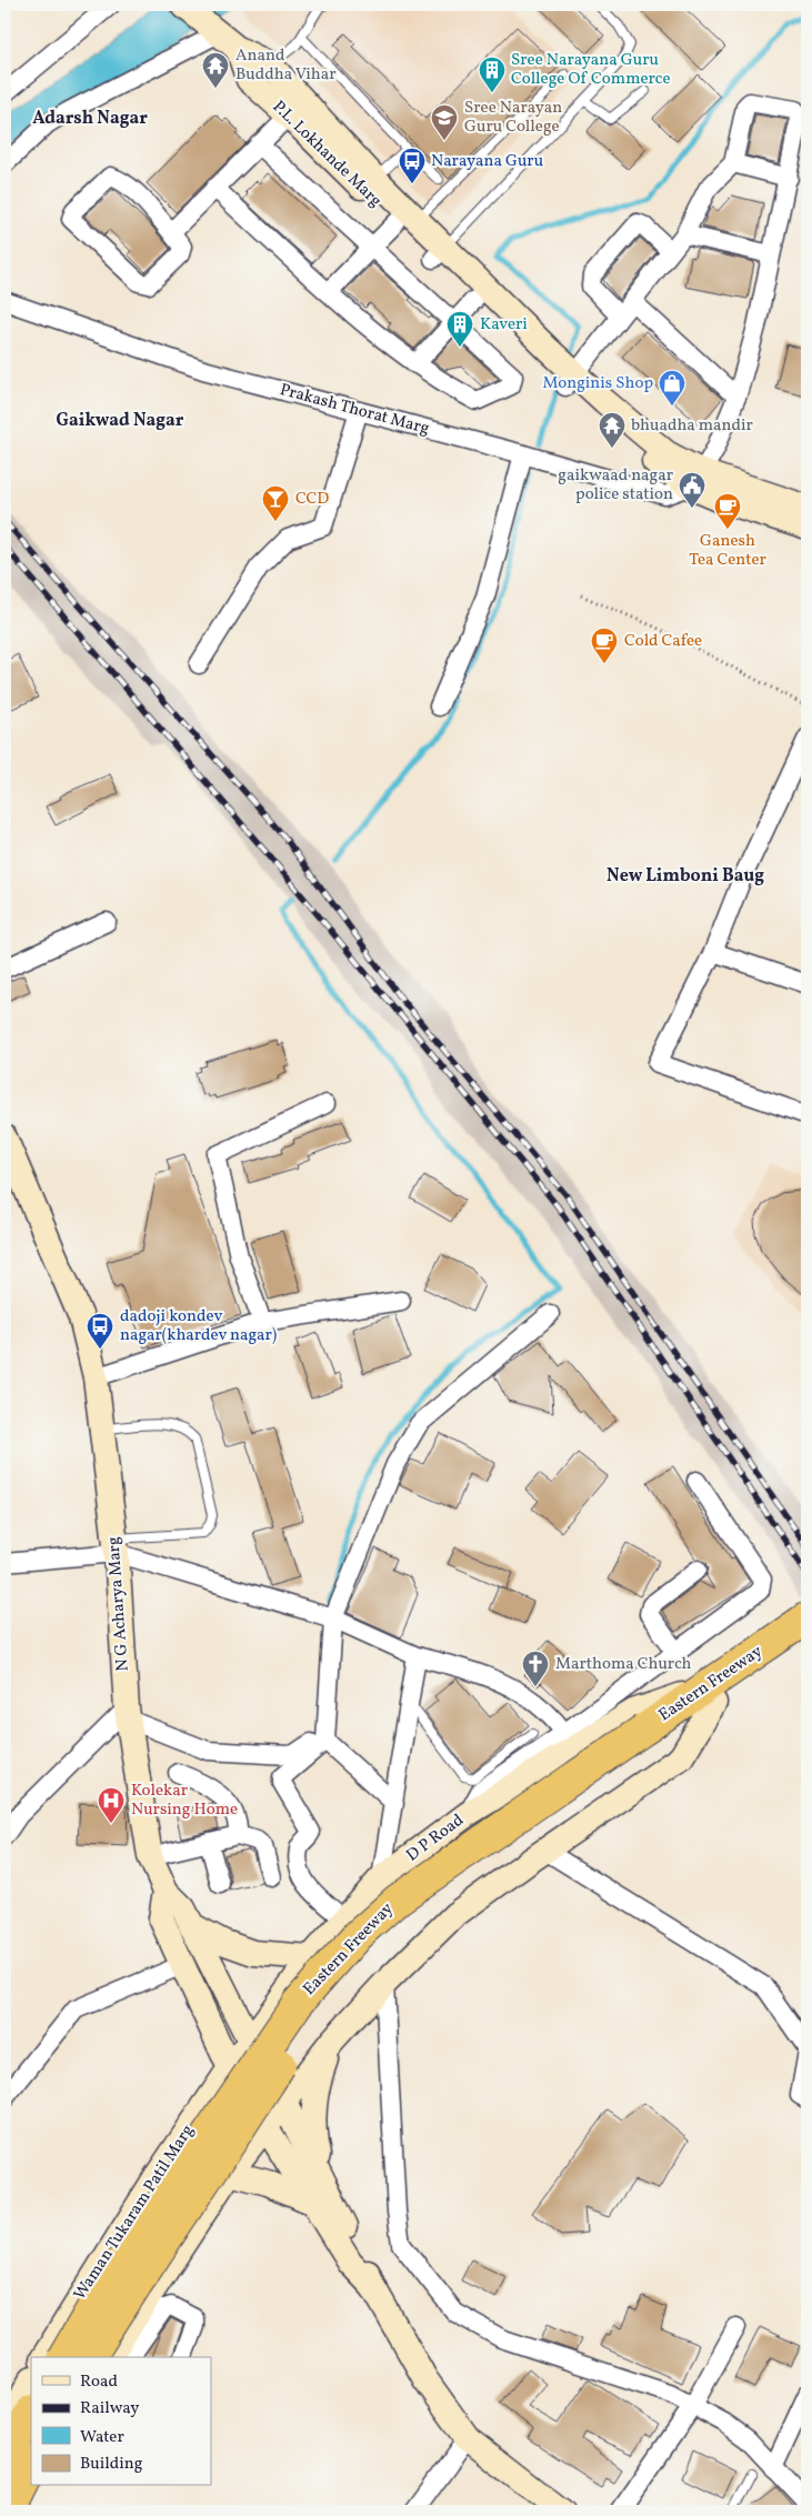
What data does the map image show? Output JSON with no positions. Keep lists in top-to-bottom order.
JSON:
{
  "streets": {
    "highway": ["Eastern Freeway"],
    "main road": [
      "P.L. Lokhande Marg",
      "N G Acharya Marg",
      "D P Road",
      "Waman Tukaram Patil Marg"
    ],
    "street": ["Prakash Thorat Marg"]
  },
  "crossings": [
    ["P.L. Lokhande Marg", "Prakash Thorat Marg"],
    ["Eastern Freeway", "D P Road"],
    ["D P Road", "Waman Tukaram Patil Marg"]
  ],
  "districts": ["Adarsh Nagar", "Gaikwad Nagar", "New Limboni Baug"],
  "places": {
    "temple": ["Anand Buddha Vihar", "bhuadha mandir"],
    "building": ["Sree Narayana Guru College Of Commerce", "Kaveri"],
    "school or university": ["Sree Narayan Guru College"],
    "bus stop": ["Narayana Guru", "dadoji kondev nagar(khardev nagar)"],
    "shop": ["Monginis Shop"],
    "public building": ["gaikwaad nagar police station"],
    "bar": ["CCD"],
    "cafe": ["Ganesh Tea Center", "Cold Cafee"],
    "church": ["Marthoma Church"],
    "hospital": ["Kolekar Nursing Home"]
  },
  "legend": [
    "Road",
    "Railway",
    "Water",
    "Building"
  ]
}
